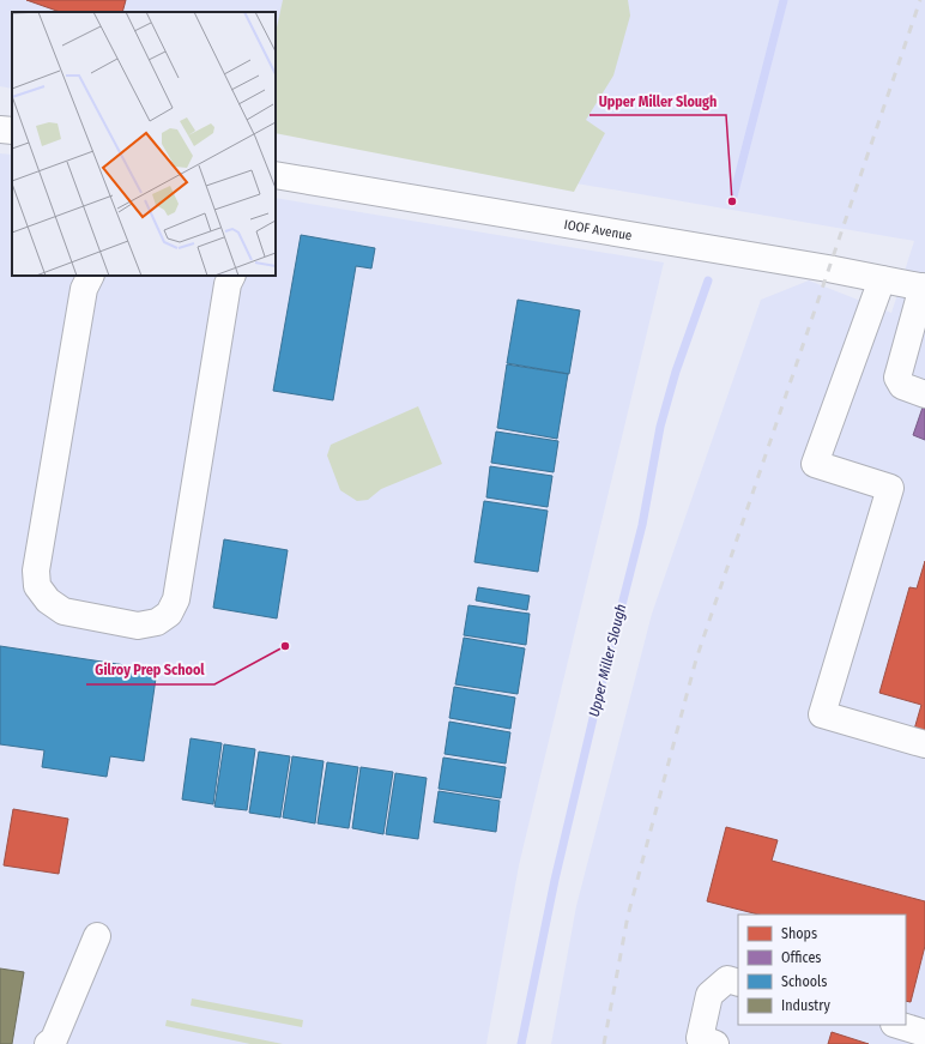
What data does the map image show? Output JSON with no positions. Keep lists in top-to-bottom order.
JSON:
{
  "streets": {
    "street": ["IOOF Avenue"]
  },
  "water": ["Upper Miller Slough"],
  "places": ["Upper Miller Slough", "Gilroy Prep School"],
  "legend": [
    "Shops",
    "Offices",
    "Schools",
    "Industry"
  ]
}
